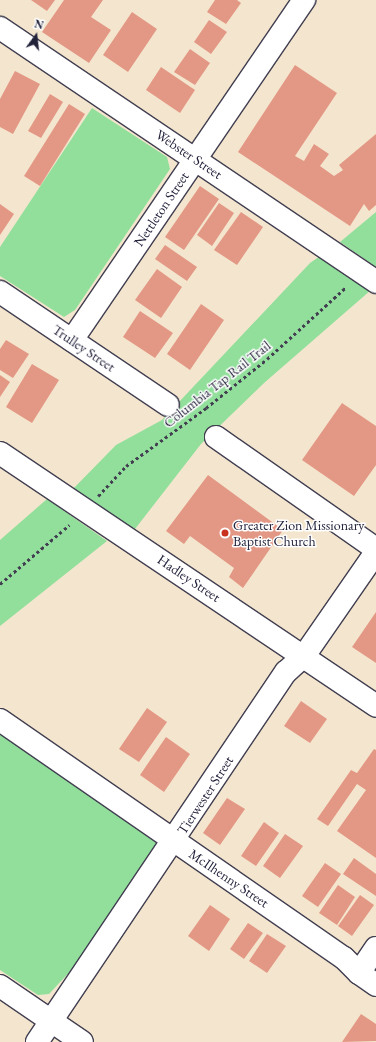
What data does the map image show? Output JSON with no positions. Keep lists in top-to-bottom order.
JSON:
{
  "streets": {
    "street": [
      "Webster Street",
      "Nettleton Street",
      "Trulley Street",
      "Hadley Street",
      "Tierwester Street",
      "McIlhenny Street"
    ],
    "path": ["Columbia Tap Rail Trail"]
  },
  "crossings": [
    ["Webster Street", "Nettleton Street"],
    ["Nettleton Street", "Trulley Street"],
    ["Hadley Street", "Tierwester Street"],
    ["Tierwester Street", "McIlhenny Street"]
  ],
  "places": ["Greater Zion Missionary Baptist Church"],
  "north": "top"
}
